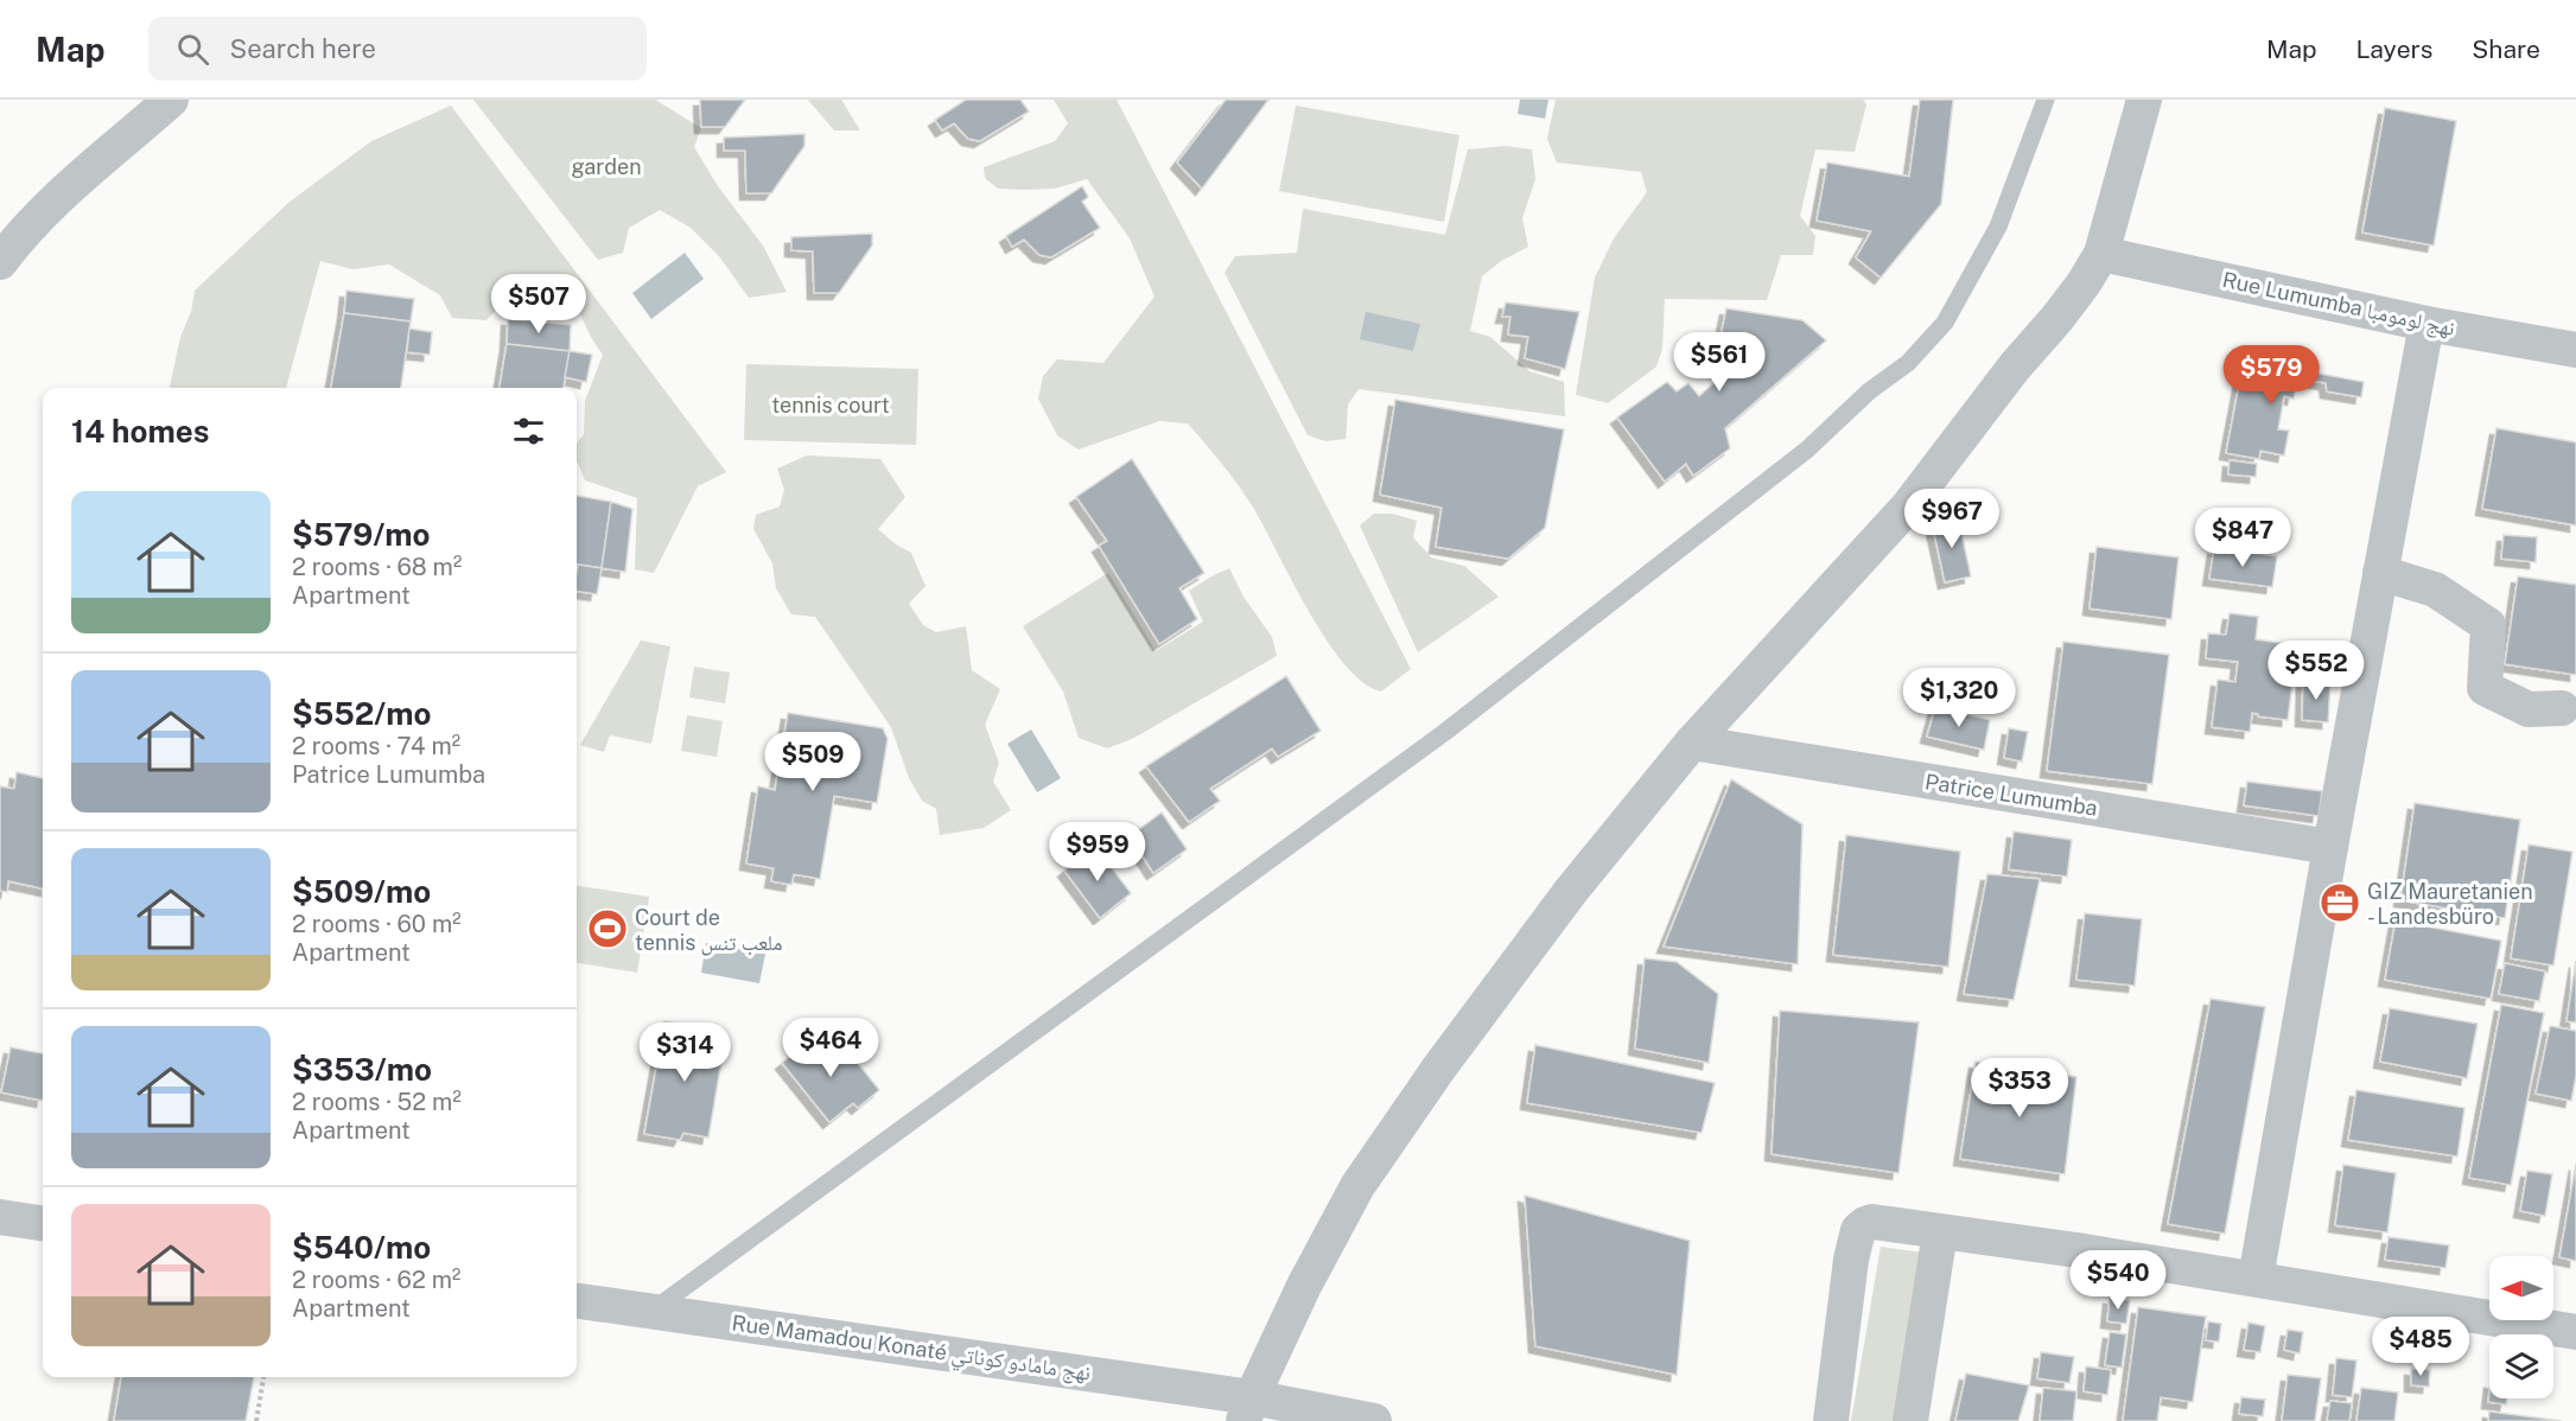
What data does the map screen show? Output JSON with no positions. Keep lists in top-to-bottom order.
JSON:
{
  "streets": {
    "street": ["Rue Lumumba نهج لومومبا", "Patrice Lumumba", "Rue Mamadou Konaté نهج مامادو كوناتي"]
  },
  "parks": ["garden", "tennis court"],
  "places": {
    "office": ["GIZ Mauretanien - Landesbüro"],
    "sports": ["Court de tennis ملعب تنس"]
  },
  "north": "left",
  "page": {
    "header": "Map",
    "search": "Search here",
    "nav": ["Map", "Layers", "Share"],
    "price": [
      "$507",
      "$561",
      "$579",
      "$967",
      "$847",
      "$552",
      "$1,320",
      "$509",
      "$959",
      "$464",
      "$314",
      "$353",
      "$540",
      "$485"
    ],
    "heading": "14 homes",
    "list": [
      {
        "name": "$579/mo",
        "note": "2 rooms · 68 m² · Apartment"
      },
      {
        "name": "$552/mo",
        "note": "2 rooms · 74 m² · Patrice Lumumba"
      },
      {
        "name": "$509/mo",
        "note": "2 rooms · 60 m² · Apartment"
      },
      {
        "name": "$353/mo",
        "note": "2 rooms · 52 m² · Apartment"
      },
      {
        "name": "$540/mo",
        "note": "2 rooms · 62 m² · Apartment"
      }
    ]
  }
}
